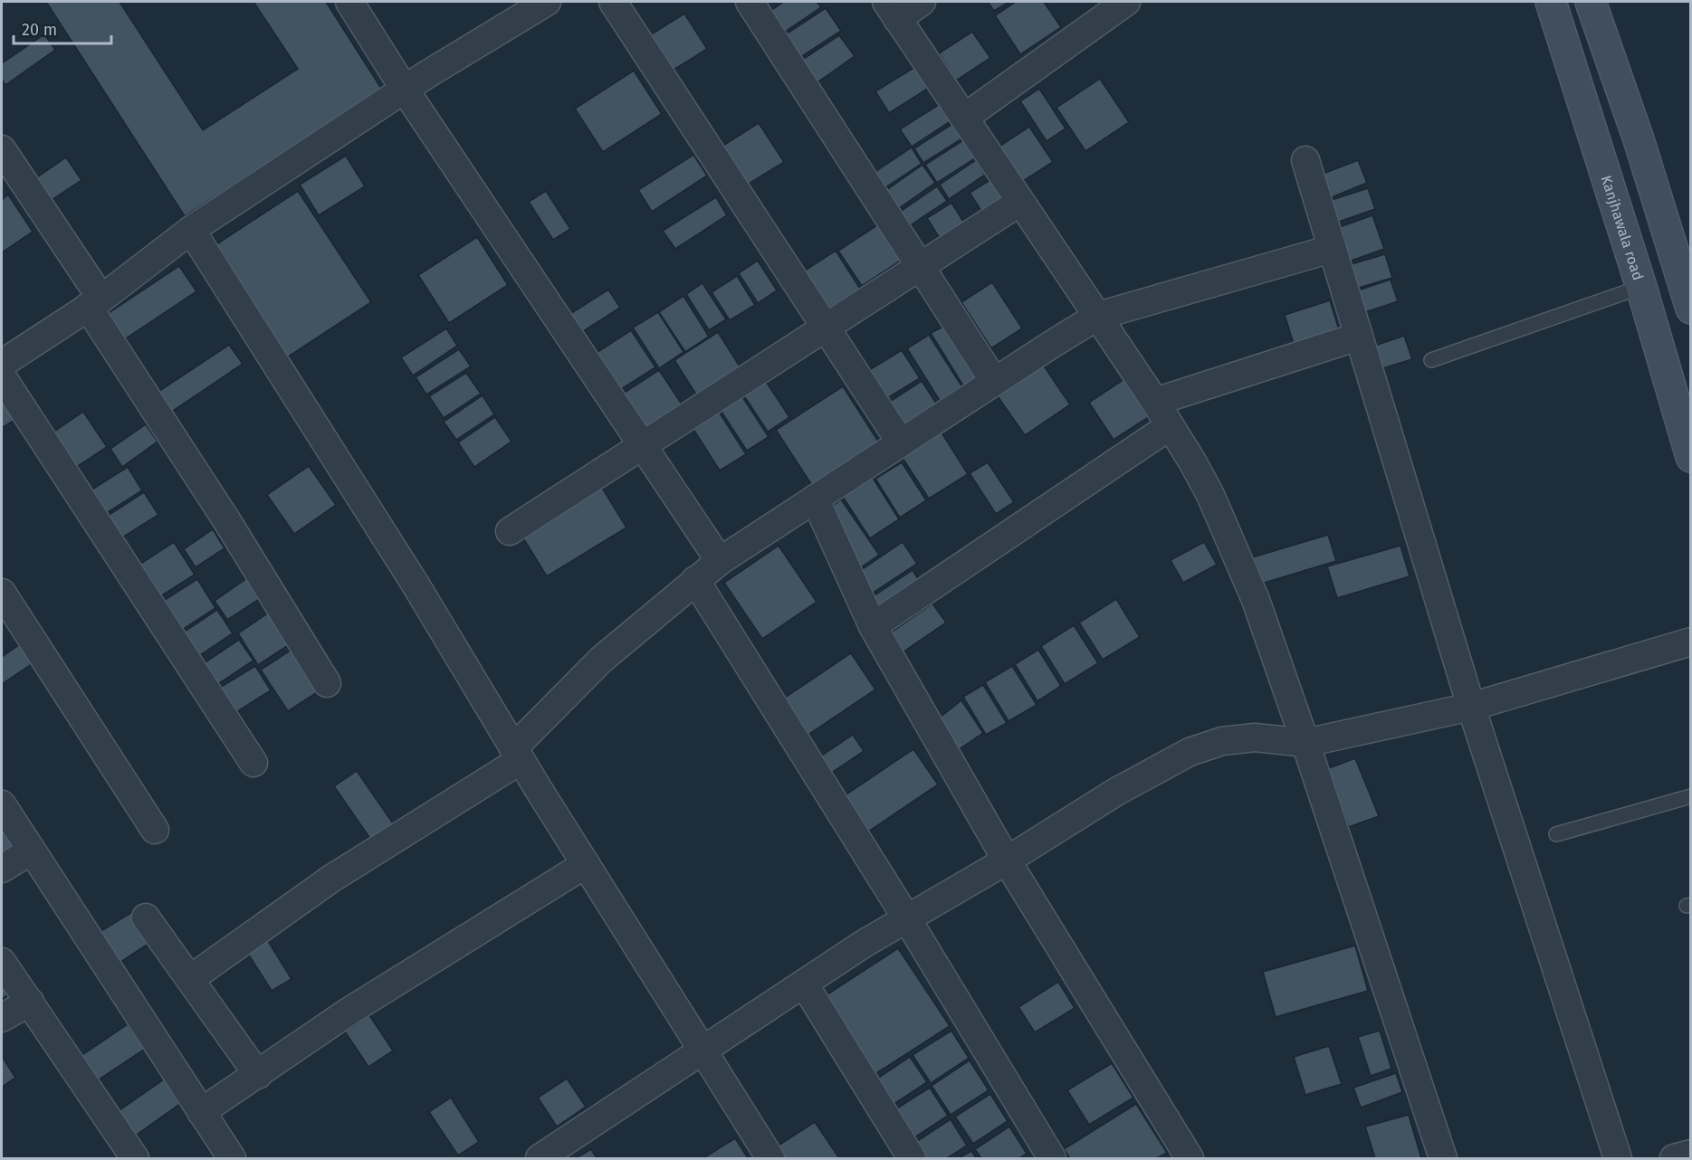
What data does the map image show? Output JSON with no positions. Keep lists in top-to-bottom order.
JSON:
{
  "streets": {
    "main road": ["Kanjhawala road"]
  },
  "scale_bar": "20 m"
}
